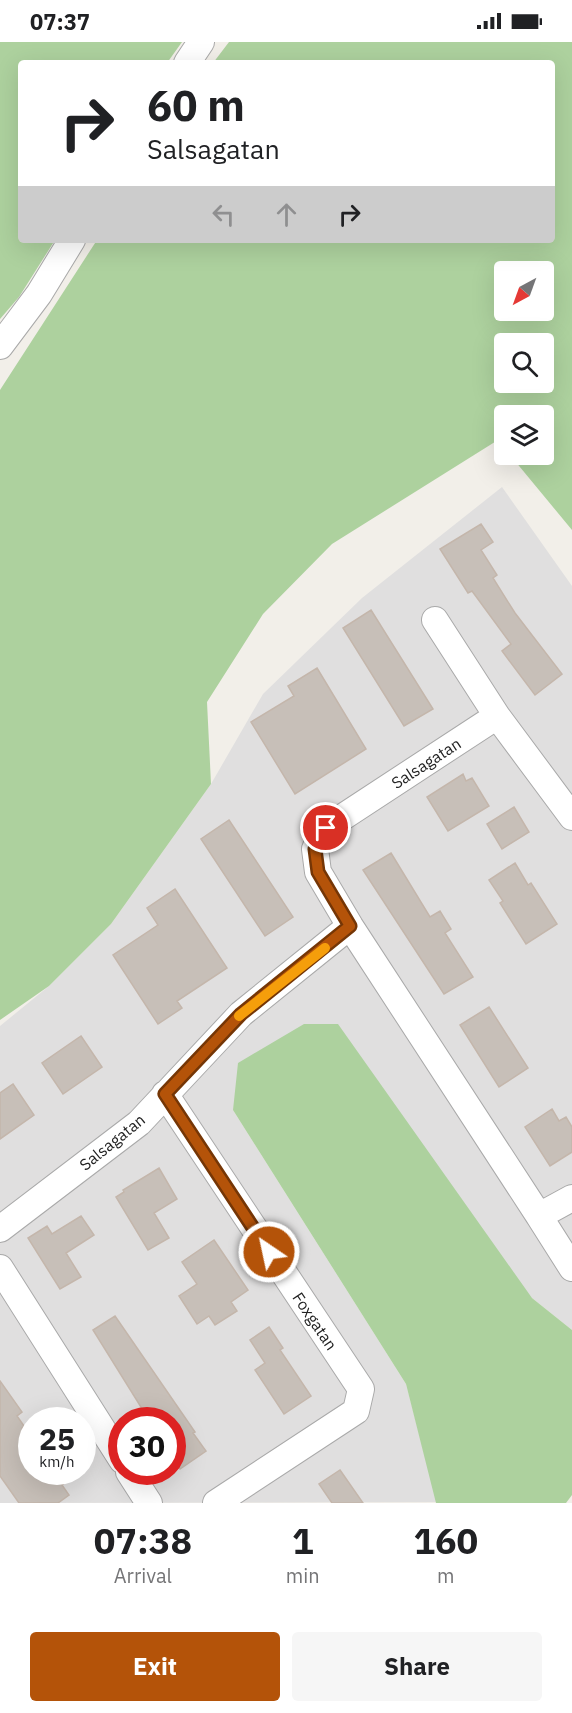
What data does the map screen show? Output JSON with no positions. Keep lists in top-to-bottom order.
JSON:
{
  "streets": {
    "street": ["Salsagatan", "Foxgatan"]
  },
  "crossings": [
    ["Salsagatan", "Foxgatan"]
  ],
  "north": "bottom left",
  "page": {
    "status": "07:37",
    "turn": ["60 m", "Salsagatan"],
    "speed": "25 km/h",
    "limit": "30",
    "eta": [
      "07:38",
      "Arrival",
      "1",
      "min",
      "160",
      "m"
    ],
    "buttons": ["Exit", "Share"]
  }
}
